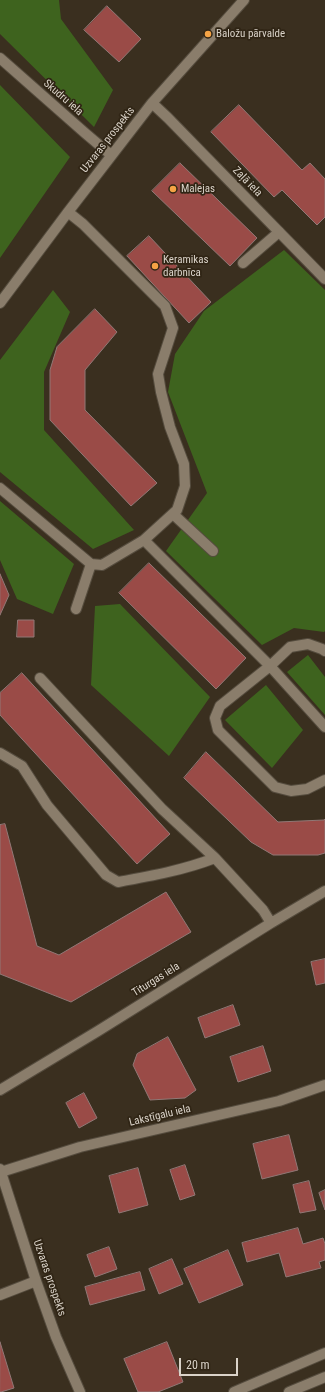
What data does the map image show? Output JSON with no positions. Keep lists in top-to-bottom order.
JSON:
{
  "streets": {
    "street": [
      "Skudru iela",
      "Uzvaras prospekts",
      "Zaļā iela",
      "Titurgas iela",
      "Lakstīgalu iela"
    ]
  },
  "crossings": [
    ["Skudru iela", "Uzvaras prospekts"],
    ["Uzvaras prospekts", "Zaļā iela"],
    ["Uzvaras prospekts", "Lakstīgalu iela"]
  ],
  "places": ["Baložu pārvalde", "Malejas", "Keramikas darbnīca"],
  "scale_bar": "20 m"
}
